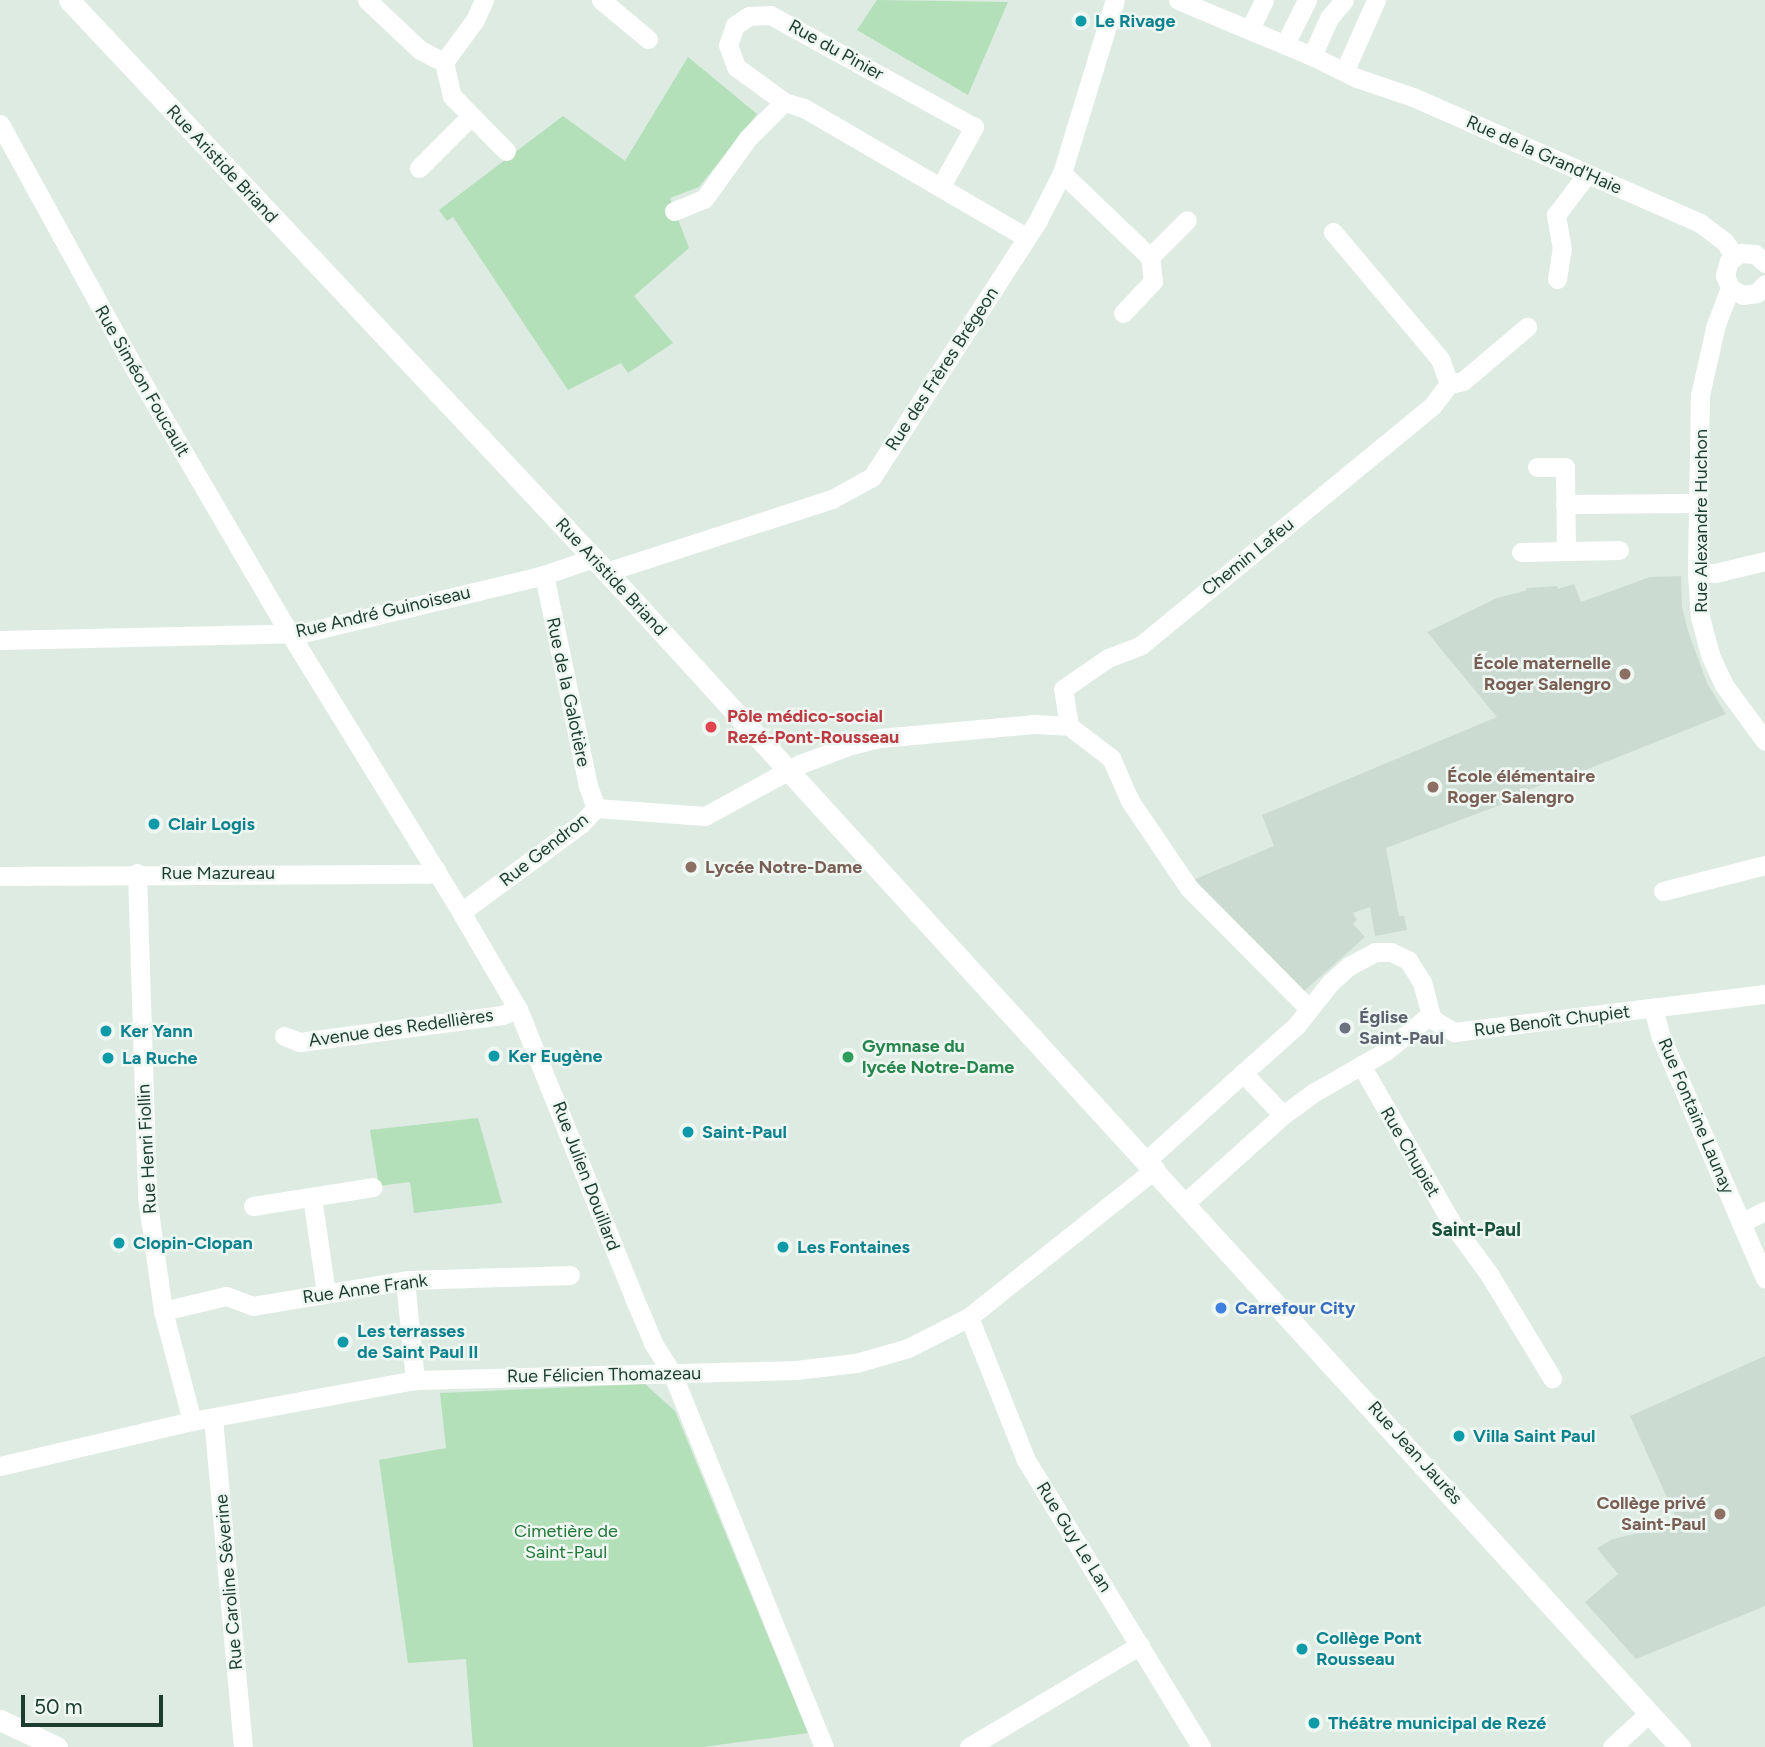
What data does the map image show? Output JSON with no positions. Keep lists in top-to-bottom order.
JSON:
{
  "streets": {
    "main road": ["Rue Aristide Briand", "Rue Jean Jaurès"],
    "street": [
      "Rue du Pinier",
      "Rue de la Grand'Haie",
      "Rue des Frères Brégeon",
      "Rue Siméon Foucault",
      "Rue Alexandre Huchon",
      "Chemin Lafeu",
      "Rue André Guinoiseau",
      "Rue de la Galotière",
      "Rue Gendron",
      "Rue Mazureau",
      "Rue Benoît Chupiet",
      "Avenue des Redellières",
      "Rue Fontaine Launay",
      "Rue Henri Fiollin",
      "Rue Chupiet",
      "Rue Julien Douillard",
      "Rue Anne Frank",
      "Rue Félicien Thomazeau",
      "Rue Guy Le Lan",
      "Rue Caroline Séverine"
    ]
  },
  "crossings": [
    ["Rue du Pinier", "Rue des Frères Brégeon"],
    ["Rue de la Grand'Haie", "Rue Alexandre Huchon"],
    ["Rue Aristide Briand", "Rue des Frères Brégeon"],
    ["Rue Aristide Briand", "Rue André Guinoiseau"],
    ["Rue Aristide Briand", "Rue Gendron"],
    ["Rue Aristide Briand", "Rue Félicien Thomazeau"],
    ["Rue Aristide Briand", "Rue Jean Jaurès"],
    ["Rue des Frères Brégeon", "Rue André Guinoiseau"],
    ["Rue Siméon Foucault", "Rue André Guinoiseau"],
    ["Rue Siméon Foucault", "Rue Julien Douillard"],
    ["Chemin Lafeu", "Rue Gendron"],
    ["Rue André Guinoiseau", "Rue de la Galotière"],
    ["Rue André Guinoiseau", "Rue Julien Douillard"],
    ["Rue de la Galotière", "Rue Gendron"],
    ["Rue Gendron", "Rue Julien Douillard"],
    ["Rue Mazureau", "Rue Henri Fiollin"],
    ["Rue Mazureau", "Rue Julien Douillard"],
    ["Rue Benoît Chupiet", "Rue Fontaine Launay"],
    ["Rue Benoît Chupiet", "Rue Félicien Thomazeau"],
    ["Avenue des Redellières", "Rue Julien Douillard"],
    ["Rue Henri Fiollin", "Rue Anne Frank"],
    ["Rue Henri Fiollin", "Rue Félicien Thomazeau"],
    ["Rue Julien Douillard", "Rue Félicien Thomazeau"],
    ["Rue Félicien Thomazeau", "Rue Jean Jaurès"],
    ["Rue Félicien Thomazeau", "Rue Guy Le Lan"],
    ["Rue Félicien Thomazeau", "Rue Caroline Séverine"]
  ],
  "districts": ["Saint-Paul"],
  "parks": ["Cimetière de Saint-Paul"],
  "places": [
    "Le Rivage",
    "École maternelle Roger Salengro",
    "Pôle médico-social Rezé-Pont-Rousseau",
    "École élémentaire Roger Salengro",
    "Clair Logis",
    "Lycée Notre-Dame",
    "Église Saint-Paul",
    "Ker Yann",
    "Ker Eugène",
    "Gymnase du lycée Notre-Dame",
    "La Ruche",
    "Saint-Paul",
    "Clopin-Clopan",
    "Les Fontaines",
    "Carrefour City",
    "Les terrasses de Saint Paul II",
    "Villa Saint Paul",
    "Collège privé Saint-Paul",
    "Collège Pont Rousseau",
    "Théâtre municipal de Rezé"
  ],
  "scale_bar": "50 m"
}
